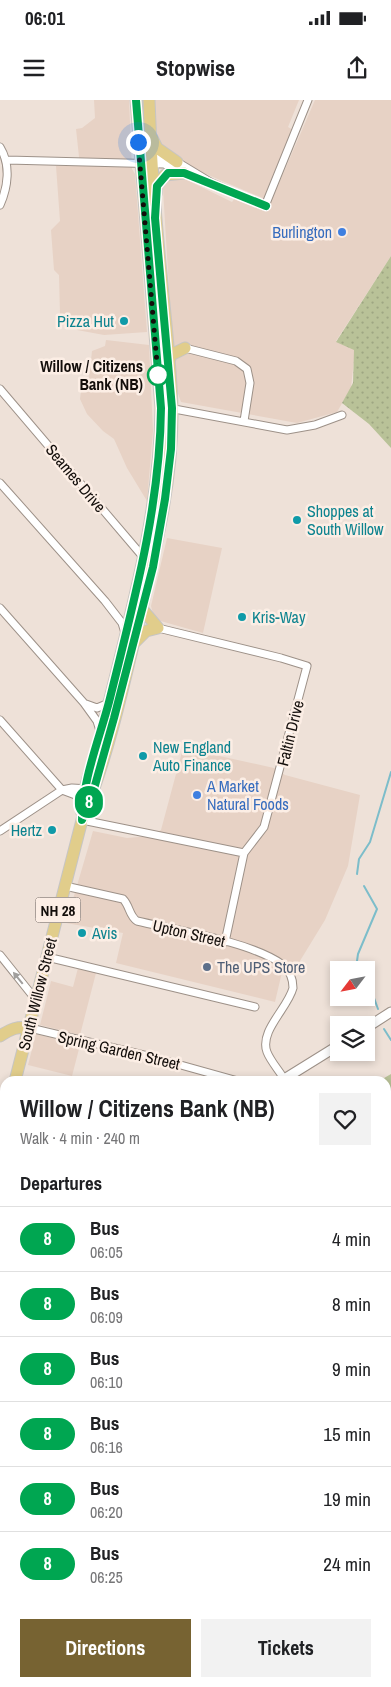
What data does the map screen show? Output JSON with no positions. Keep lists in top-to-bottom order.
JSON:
{
  "streets": {
    "main road": ["NH 28", "South Willow Street"],
    "street": [
      "Seames Drive",
      "Faltin Drive",
      "Upton Street",
      "Spring Garden Street"
    ]
  },
  "crossings": [
    ["Seames Drive", "South Willow Street"],
    ["Faltin Drive", "Upton Street"],
    ["Upton Street", "South Willow Street"],
    ["South Willow Street", "Spring Garden Street"]
  ],
  "places": [
    "Burlington",
    "Pizza Hut",
    "Willow / Citizens Bank (NB)",
    "Shoppes at South Willow",
    "Kris-Way",
    "New England Auto Finance",
    "A Market Natural Foods",
    "Hertz",
    "Avis",
    "The UPS Store"
  ],
  "lines": ["bus line 8"],
  "north": "bottom left",
  "page": {
    "status": "06:01",
    "header": "Stopwise",
    "on_map": "8",
    "heading": [
      ["Willow / Citizens Bank (NB)", "Walk · 4 min · 240 m"],
      "Departures"
    ],
    "list": [
      {
        "mark": "8",
        "name": "Bus",
        "note": "06:05",
        "value": "4 min"
      },
      {
        "mark": "8",
        "name": "Bus",
        "note": "06:09",
        "value": "8 min"
      },
      {
        "mark": "8",
        "name": "Bus",
        "note": "06:10",
        "value": "9 min"
      },
      {
        "mark": "8",
        "name": "Bus",
        "note": "06:16",
        "value": "15 min"
      },
      {
        "mark": "8",
        "name": "Bus",
        "note": "06:20",
        "value": "19 min"
      },
      {
        "mark": "8",
        "name": "Bus",
        "note": "06:25",
        "value": "24 min"
      }
    ],
    "buttons": ["Directions", "Tickets"]
  }
}
